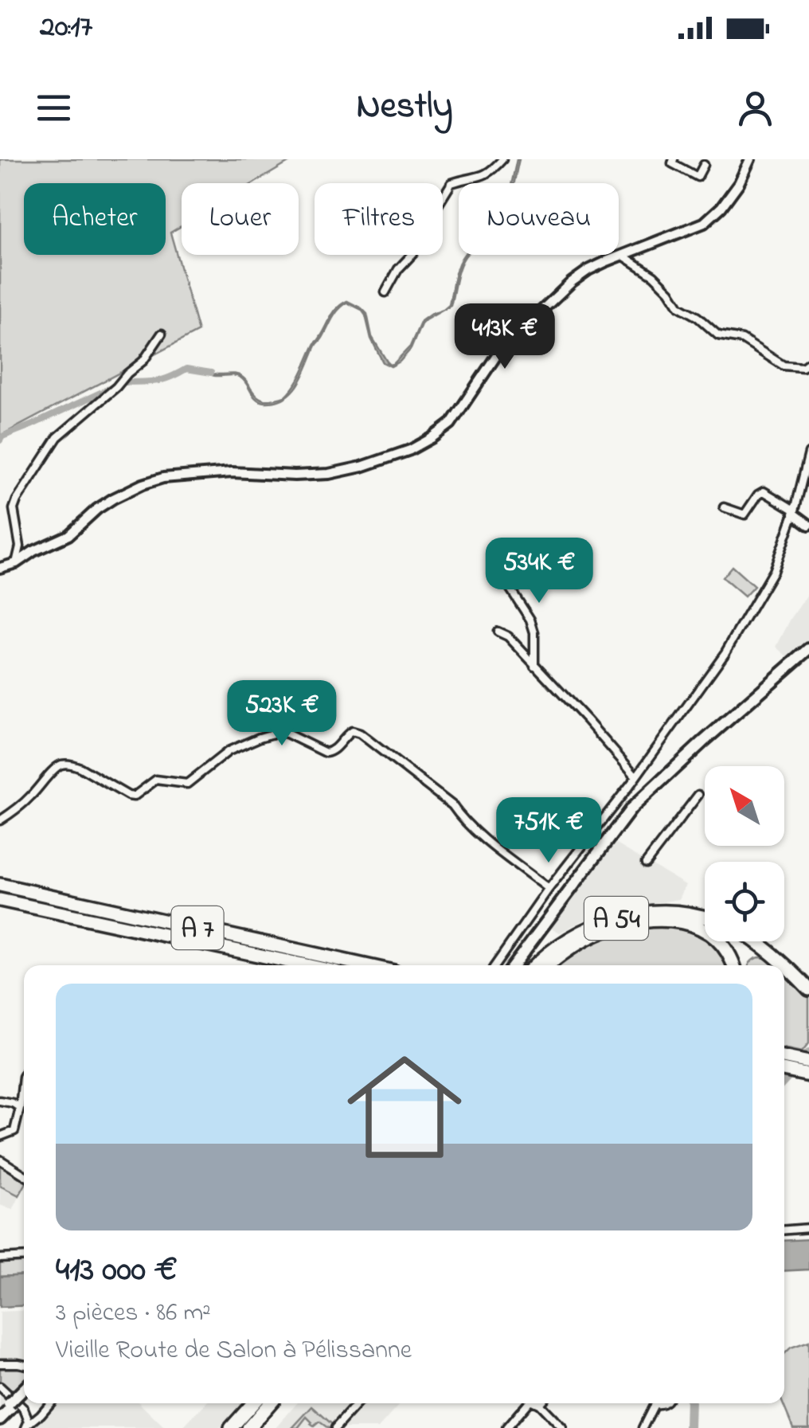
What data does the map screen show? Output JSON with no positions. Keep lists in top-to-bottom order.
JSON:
{
  "streets": {
    "highway": ["A 54", "A 7"]
  },
  "north": "top left",
  "page": {
    "status": "20:17",
    "header": "Nestly",
    "chip": [
      "Acheter",
      "Louer",
      "Filtres",
      "Nouveau"
    ],
    "price": [
      "413K €",
      "534K €",
      "523K €",
      "751K €"
    ],
    "list": [
      {
        "name": "413 000 €",
        "note": "3 pièces · 86 m² · Vieille Route de Salon à Pélissanne"
      }
    ]
  }
}
